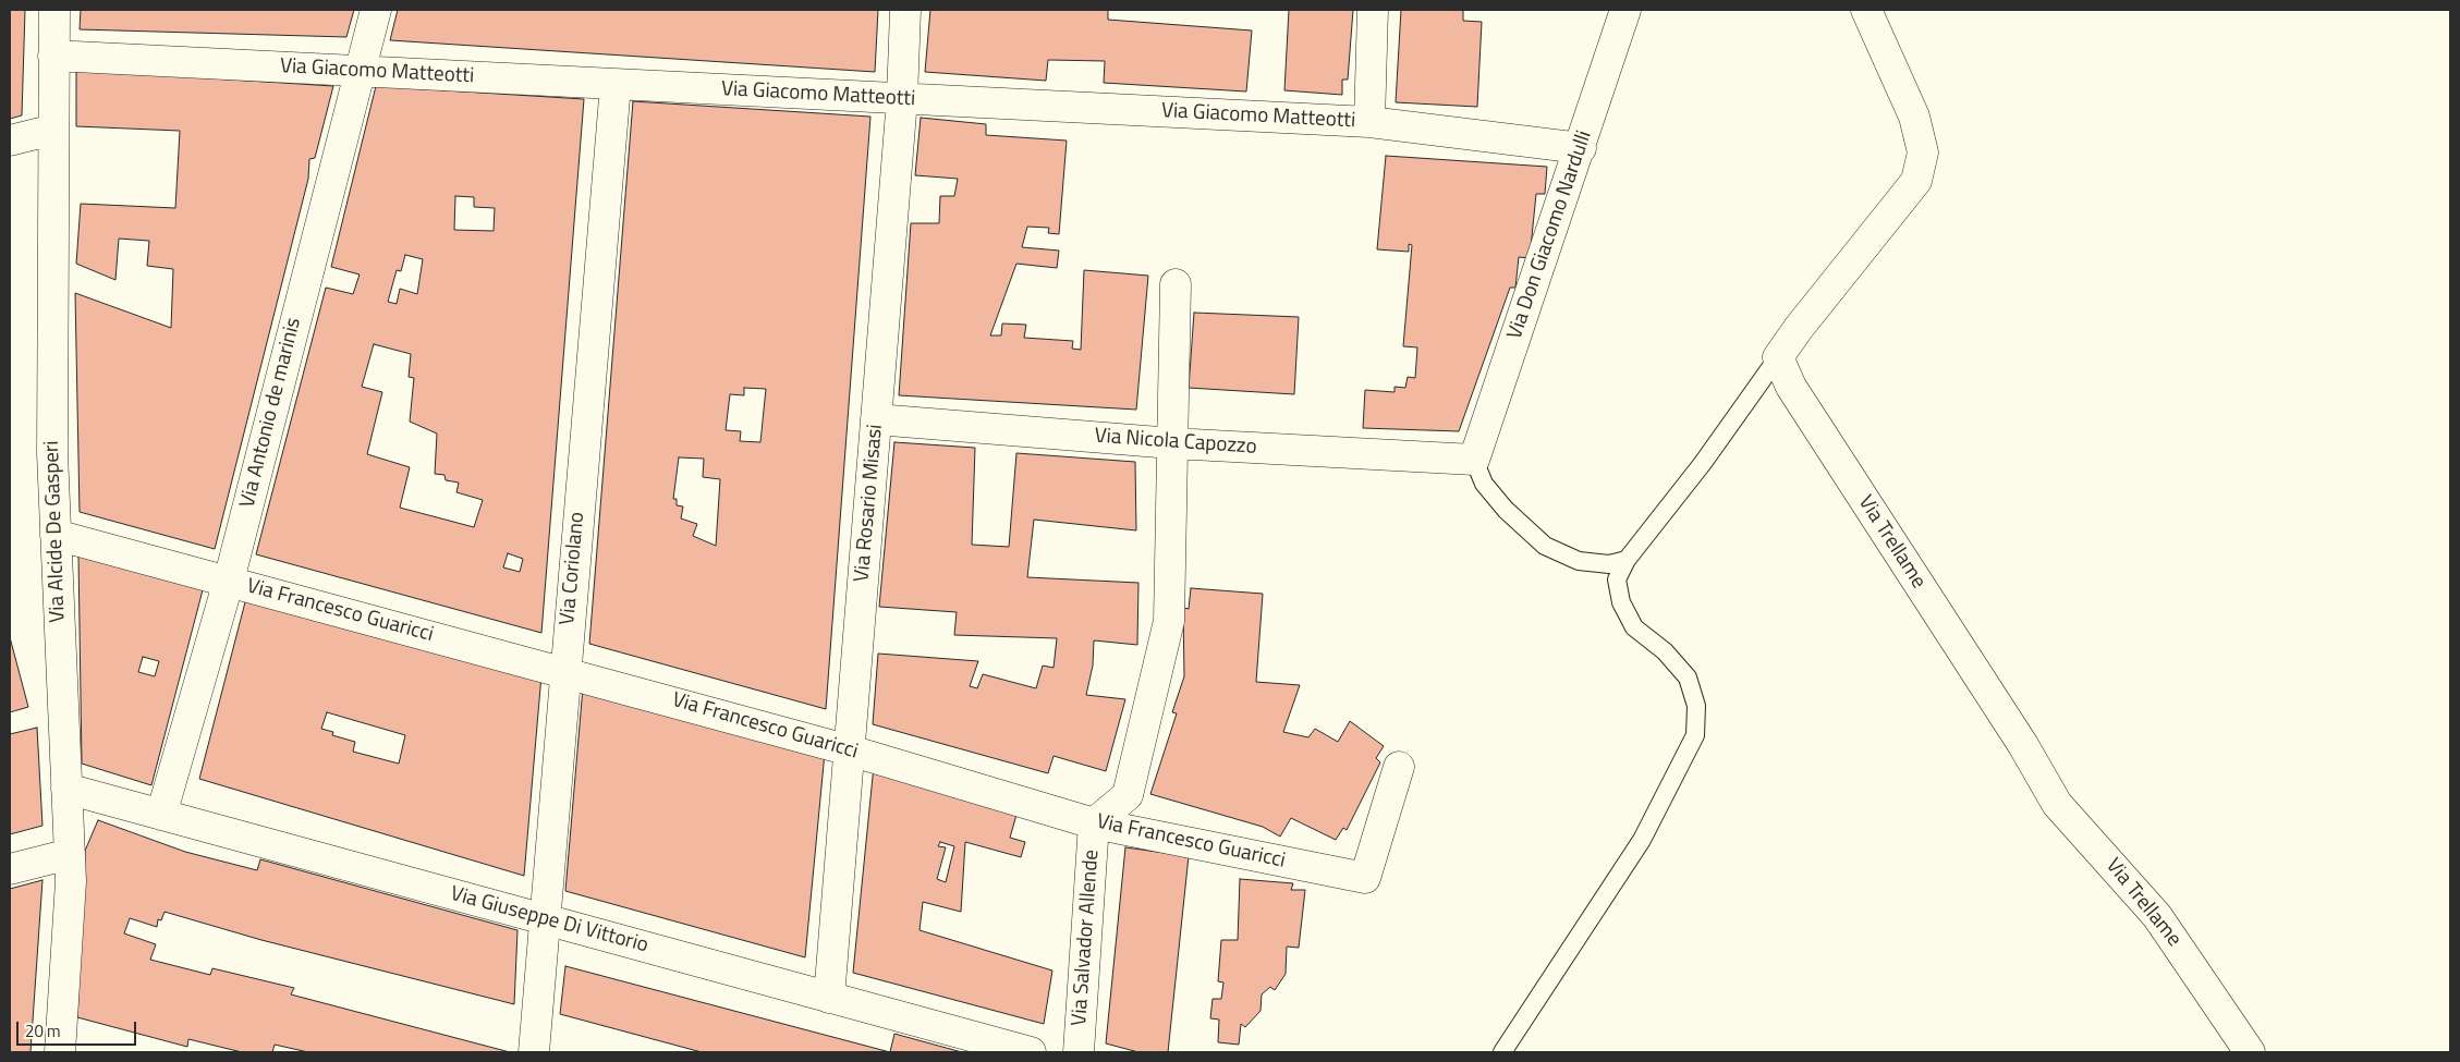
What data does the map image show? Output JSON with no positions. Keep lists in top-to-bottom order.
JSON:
{
  "streets": {
    "street": [
      "Via Giacomo Matteotti",
      "Via Don Giacomo Nardulli",
      "Via Antonio de marinis",
      "Via Nicola Capozzo",
      "Via Rosario Misasi",
      "Via Alcide De Gasperi",
      "Via Trellame",
      "Via Coriolano",
      "Via Francesco Guaricci",
      "Via Giuseppe Di Vittorio",
      "Via Salvador Allende"
    ]
  },
  "crossings": [
    ["Via Giacomo Matteotti", "Via Don Giacomo Nardulli"],
    ["Via Giacomo Matteotti", "Via Antonio de marinis"],
    ["Via Giacomo Matteotti", "Via Rosario Misasi"],
    ["Via Giacomo Matteotti", "Via Alcide De Gasperi"],
    ["Via Giacomo Matteotti", "Via Coriolano"],
    ["Via Don Giacomo Nardulli", "Via Nicola Capozzo"],
    ["Via Antonio de marinis", "Via Francesco Guaricci"],
    ["Via Antonio de marinis", "Via Giuseppe Di Vittorio"],
    ["Via Nicola Capozzo", "Via Rosario Misasi"],
    ["Via Rosario Misasi", "Via Francesco Guaricci"],
    ["Via Rosario Misasi", "Via Giuseppe Di Vittorio"],
    ["Via Alcide De Gasperi", "Via Francesco Guaricci"],
    ["Via Alcide De Gasperi", "Via Giuseppe Di Vittorio"],
    ["Via Coriolano", "Via Francesco Guaricci"],
    ["Via Coriolano", "Via Giuseppe Di Vittorio"],
    ["Via Francesco Guaricci", "Via Salvador Allende"]
  ],
  "scale_bar": "20 m"
}
